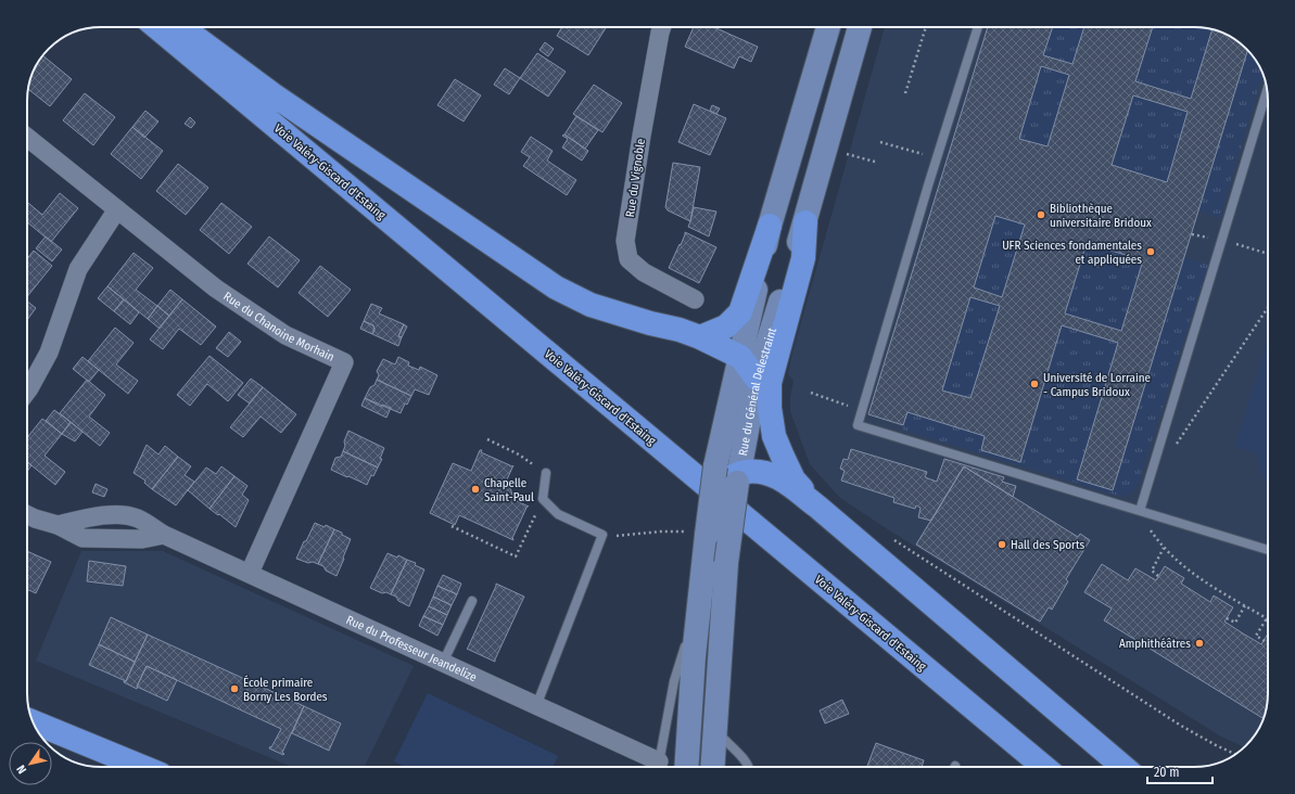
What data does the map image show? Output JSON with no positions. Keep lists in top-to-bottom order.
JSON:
{
  "streets": {
    "highway": ["Voie Valéry-Giscard d'Estaing"],
    "main road": ["Rue du Général Delestraint"],
    "street": ["Rue du Vignoble", "Rue du Chanoine Morhain", "Rue du Professeur Jeandelize"]
  },
  "crossings": [
    ["Rue du Chanoine Morhain", "Rue du Professeur Jeandelize"]
  ],
  "places": [
    "Bibliothèque universitaire Bridoux",
    "UFR Sciences fondamentales et appliquées",
    "Université de Lorraine - Campus Bridoux",
    "Chapelle Saint-Paul",
    "Hall des Sports",
    "Amphithéâtres",
    "École primaire Borny Les Bordes"
  ],
  "scale_bar": "20 m",
  "north": "bottom left"
}
